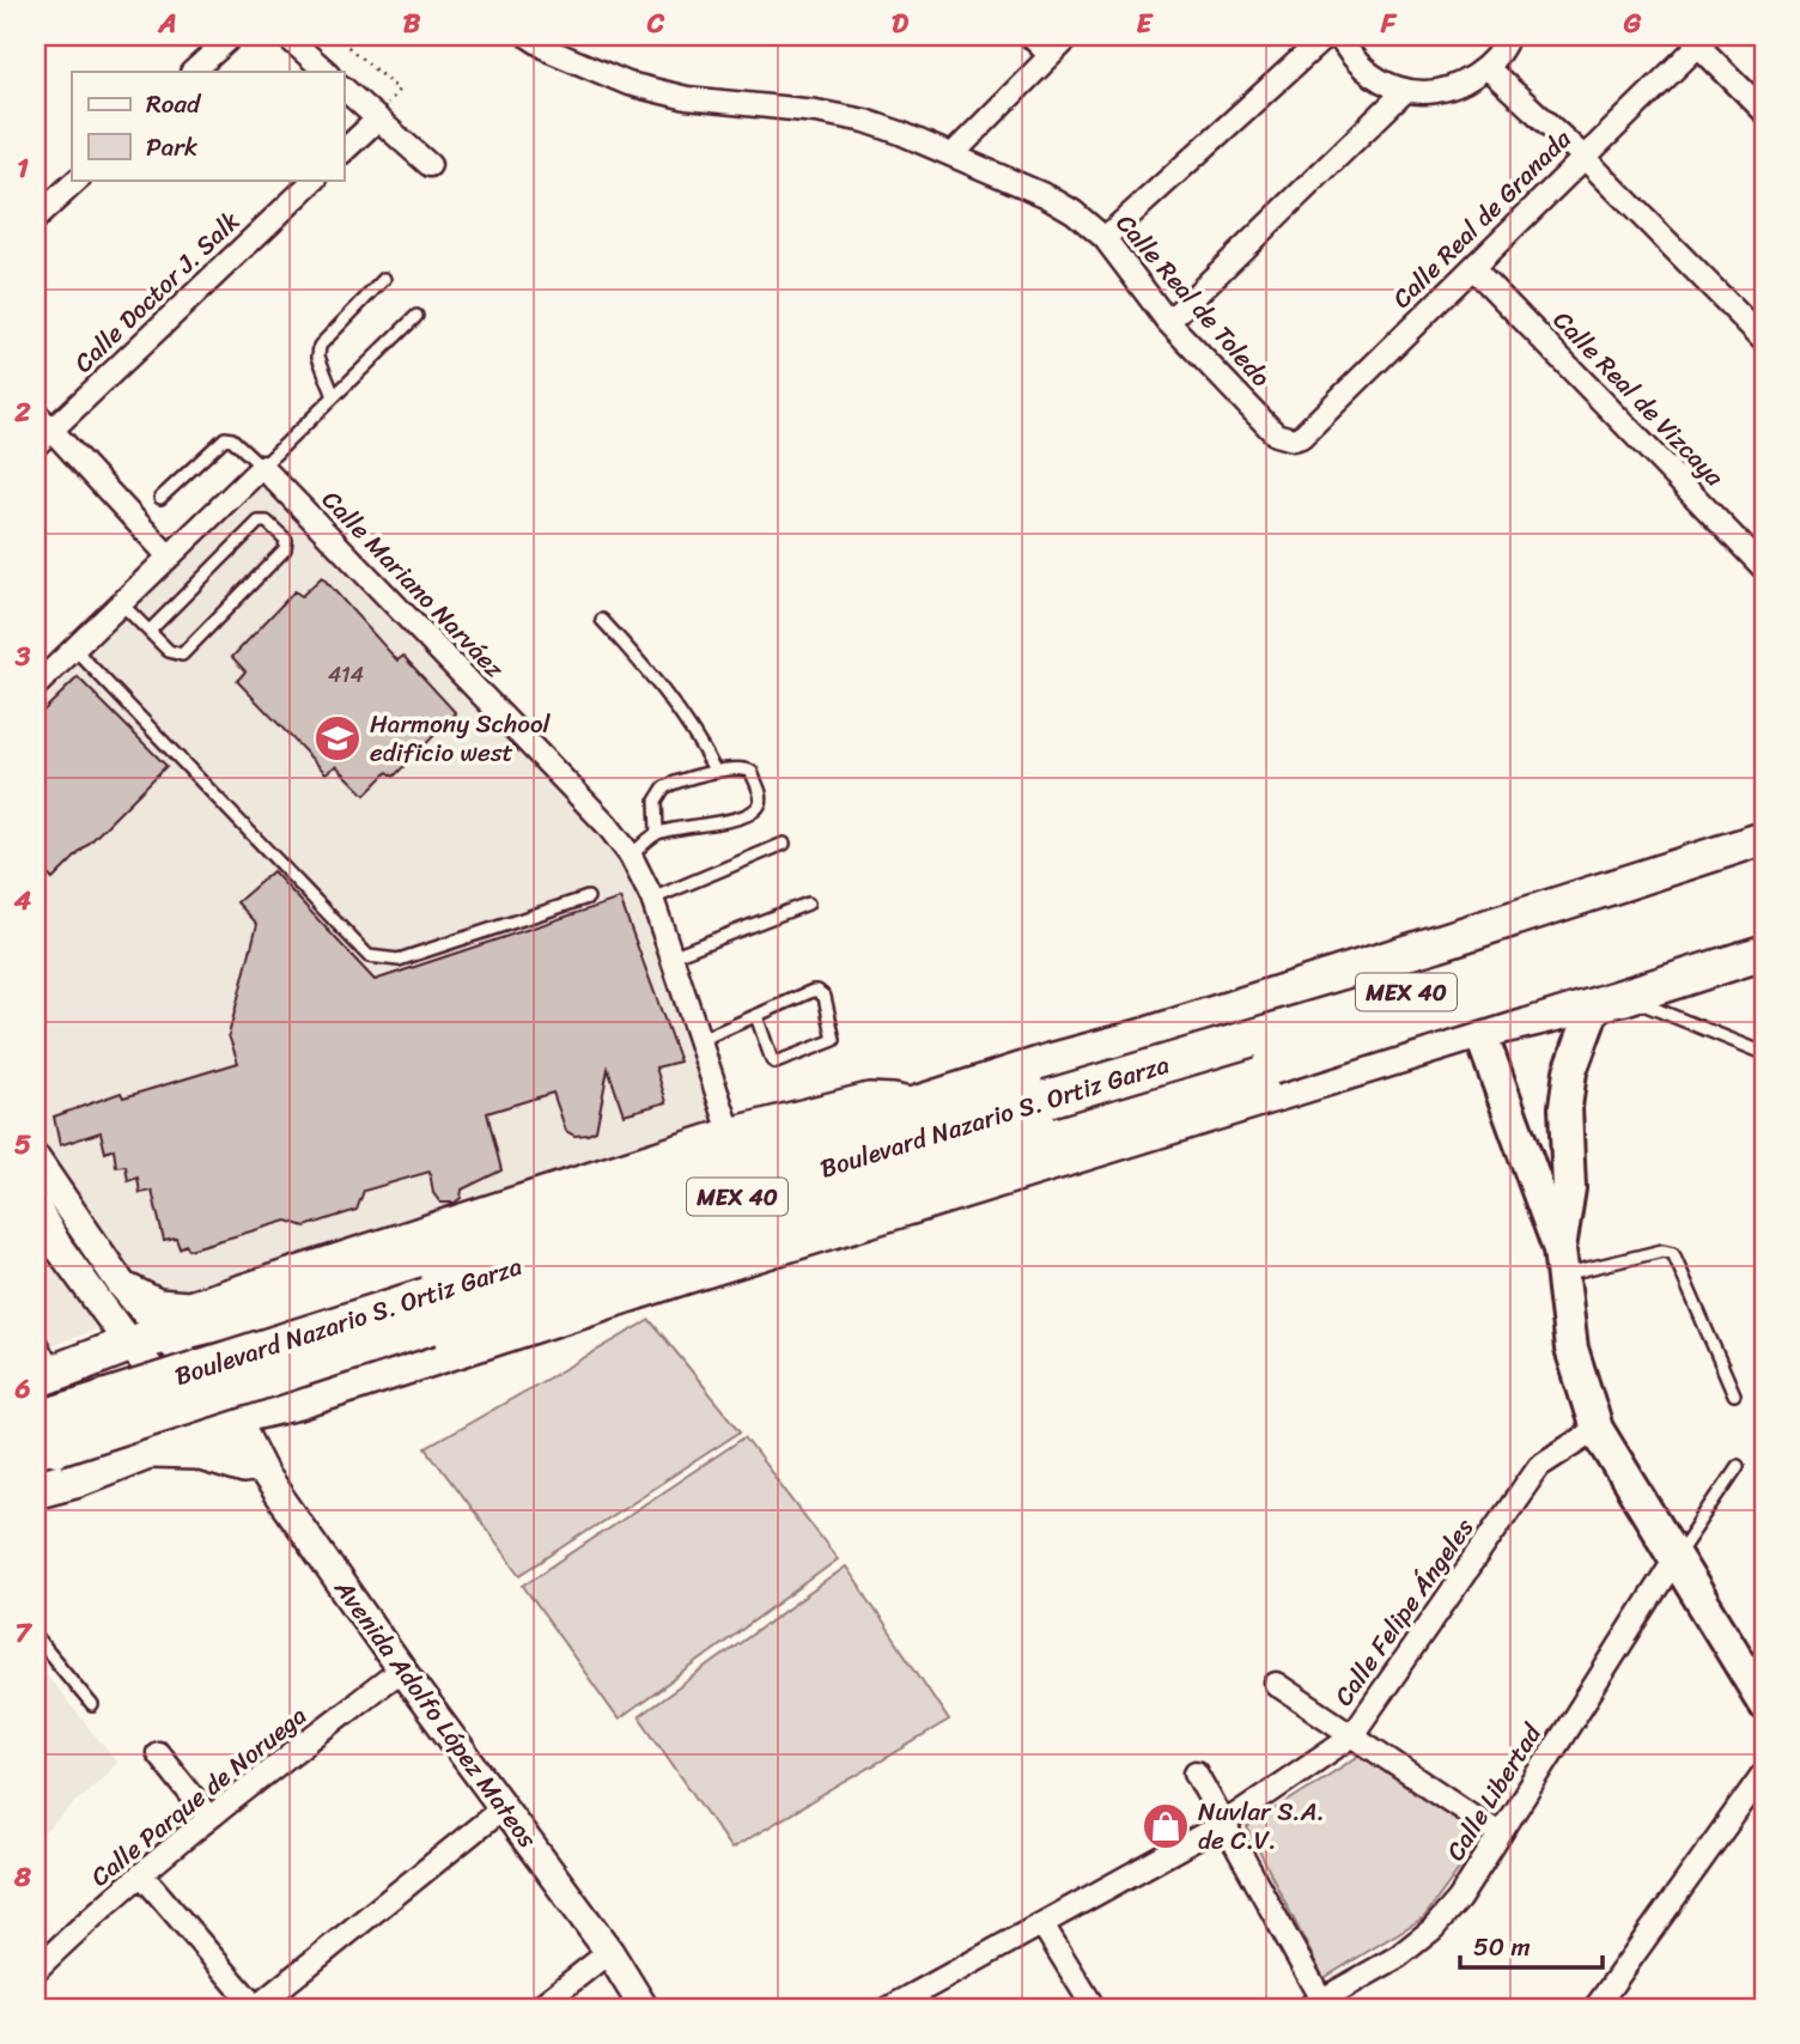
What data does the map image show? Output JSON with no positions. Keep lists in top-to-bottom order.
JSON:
{
  "streets": {
    "highway": ["MEX 40", "Boulevard Nazario S. Ortiz Garza"],
    "street": [
      "Calle Real de Granada",
      "Calle Doctor J. Salk",
      "Calle Real de Toledo",
      "Calle Real de Vizcaya",
      "Calle Mariano Narváez",
      "Calle Felipe Ángeles",
      "Avenida Adolfo López Mateos",
      "Calle Libertad",
      "Calle Parque de Noruega"
    ]
  },
  "crossings": [
    ["Calle Real de Granada", "Calle Real de Toledo"],
    ["Calle Real de Granada", "Calle Real de Vizcaya"],
    ["Avenida Adolfo López Mateos", "Calle Parque de Noruega"]
  ],
  "places": {
    "school or university": ["Harmony School edificio west"],
    "shop": ["Nuvlar S.A. de C.V."]
  },
  "house_numbers": ["414"],
  "legend": ["Road", "Park"],
  "scale_bar": "50 m",
  "grid": {
    "columns": [
      "A",
      "B",
      "C",
      "D",
      "E",
      "F",
      "G"
    ],
    "rows": [
      "1",
      "2",
      "3",
      "4",
      "5",
      "6",
      "7",
      "8"
    ]
  }
}
